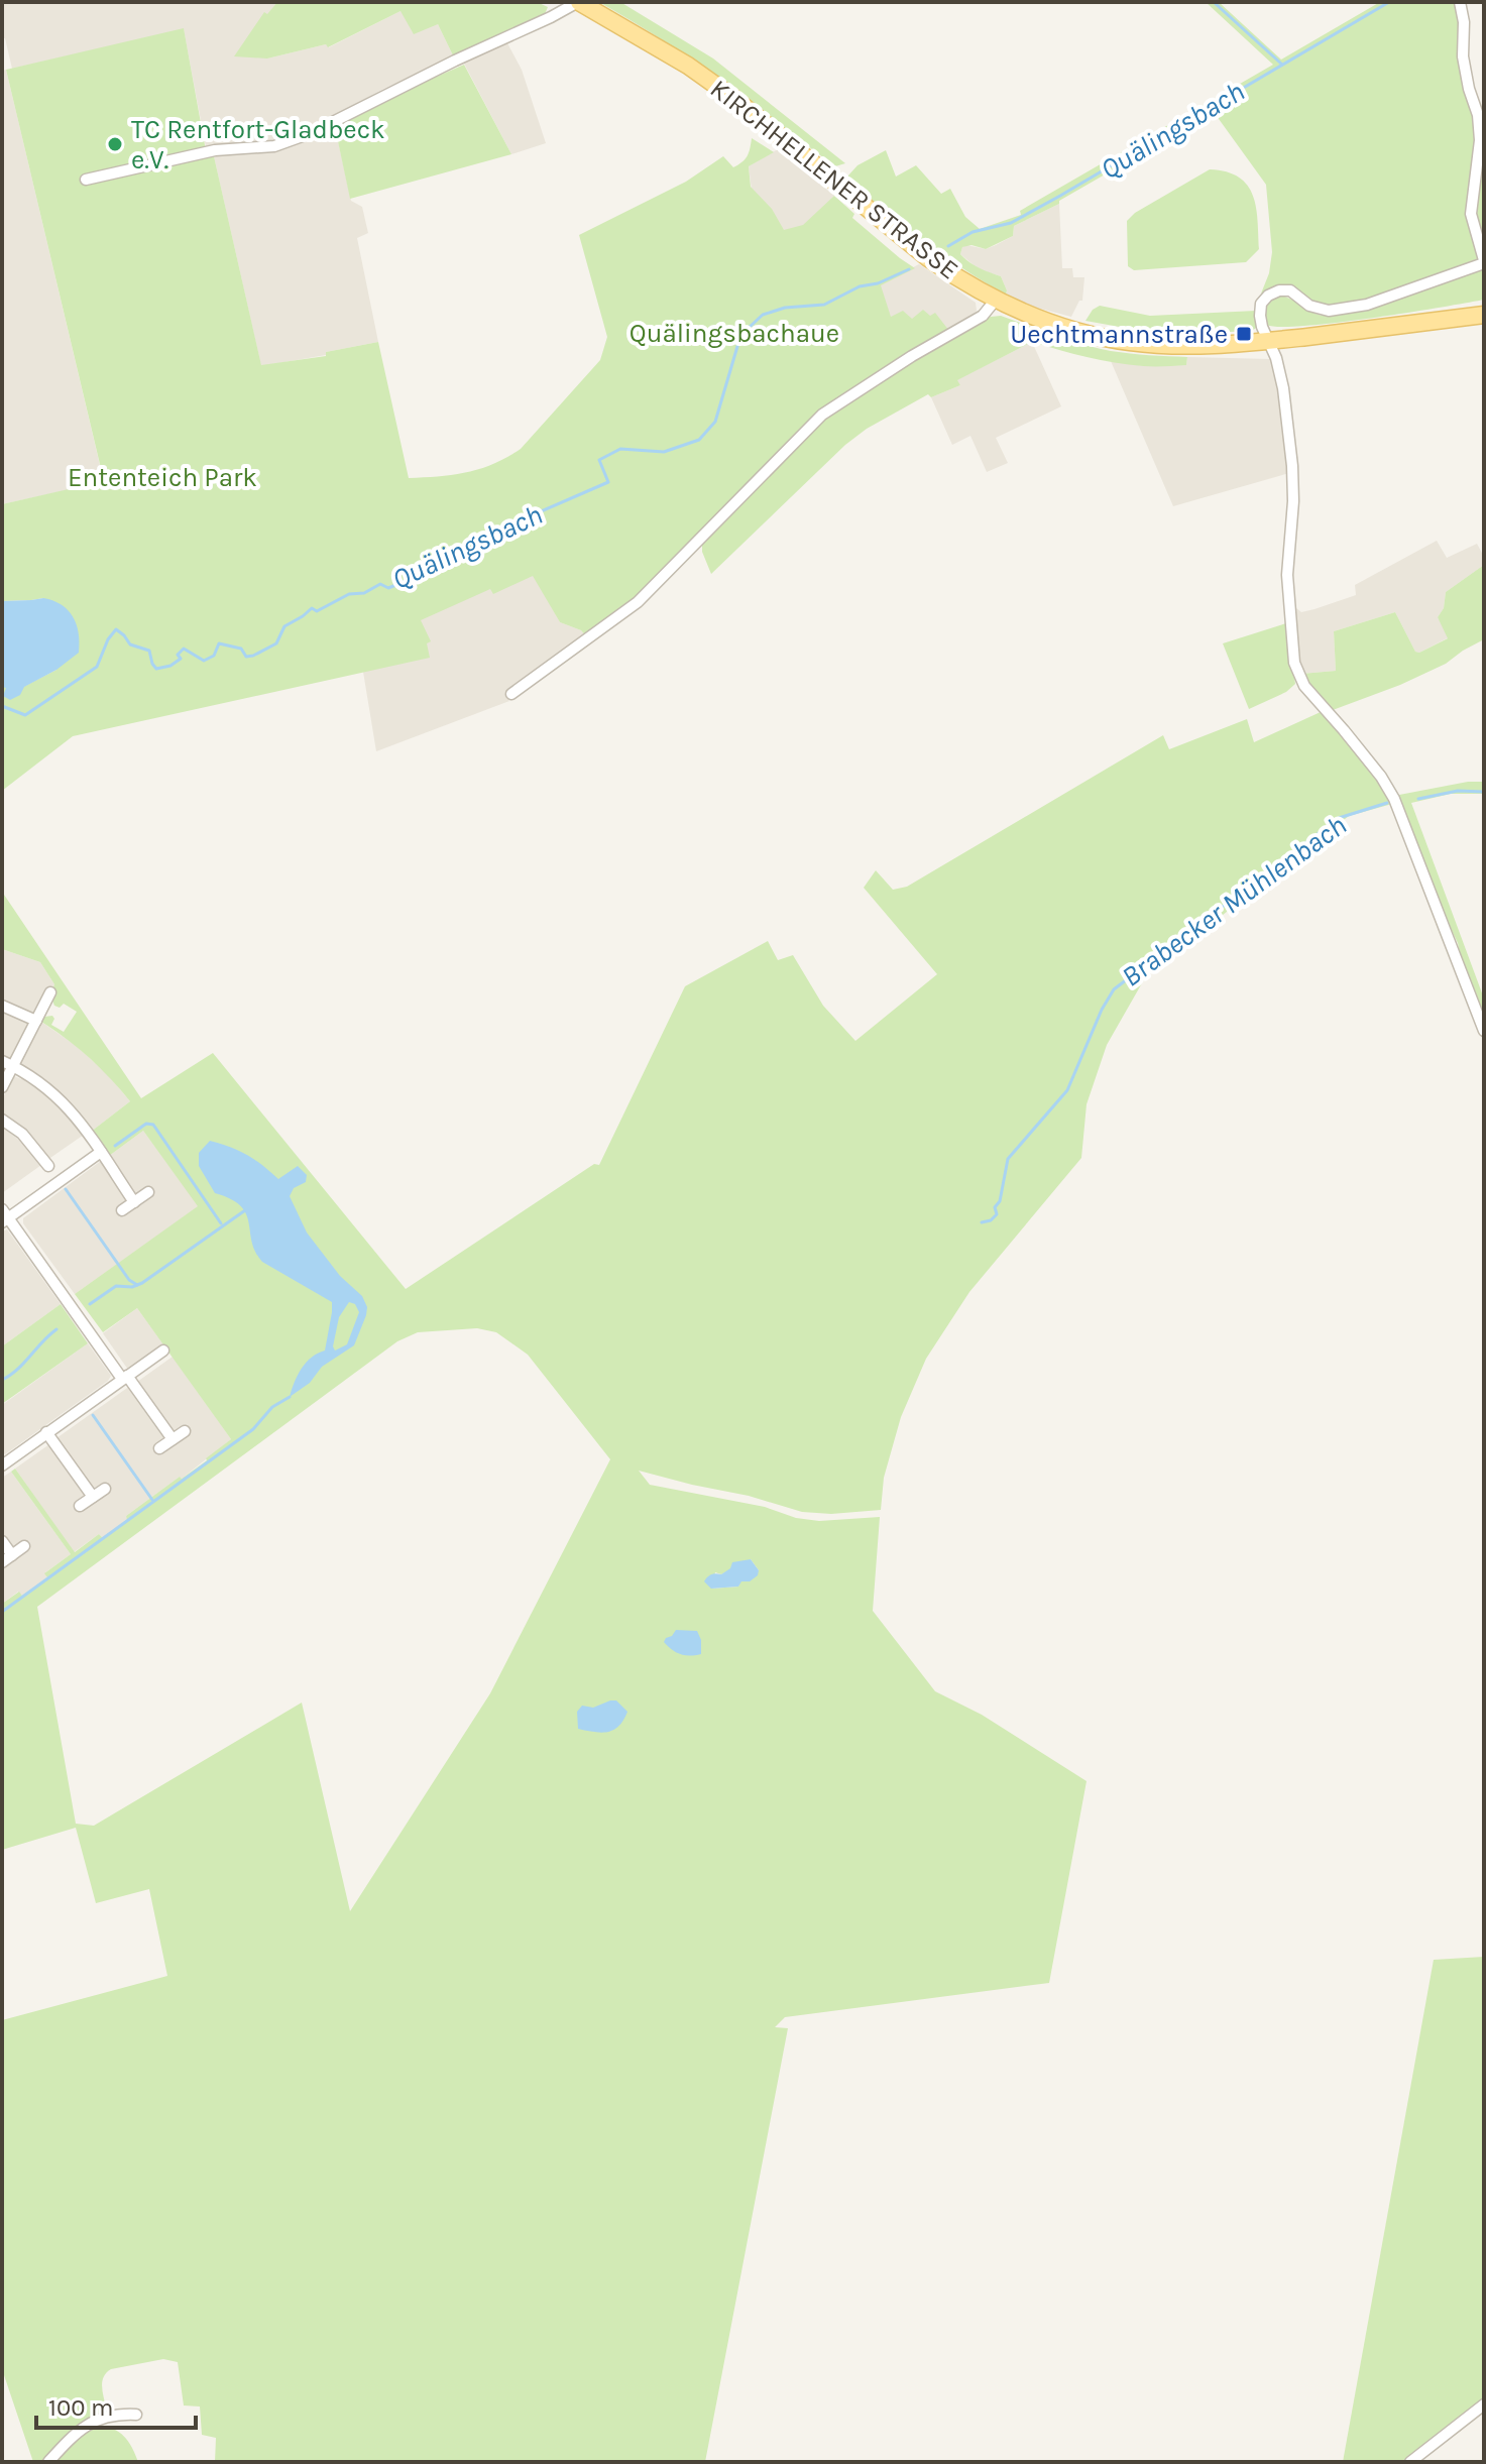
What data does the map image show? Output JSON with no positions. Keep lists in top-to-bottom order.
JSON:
{
  "streets": {
    "main road": ["KIRCHHELLENER STRASSE"]
  },
  "water": ["Quälingsbach", "Brabecker Mühlenbach"],
  "parks": ["Quälingsbachaue", "Ententeich Park"],
  "places": {
    "other": ["TC Rentfort-Gladbeck e.V."],
    "transit": ["Uechtmannstraße"]
  },
  "scale_bar": "100 m"
}
